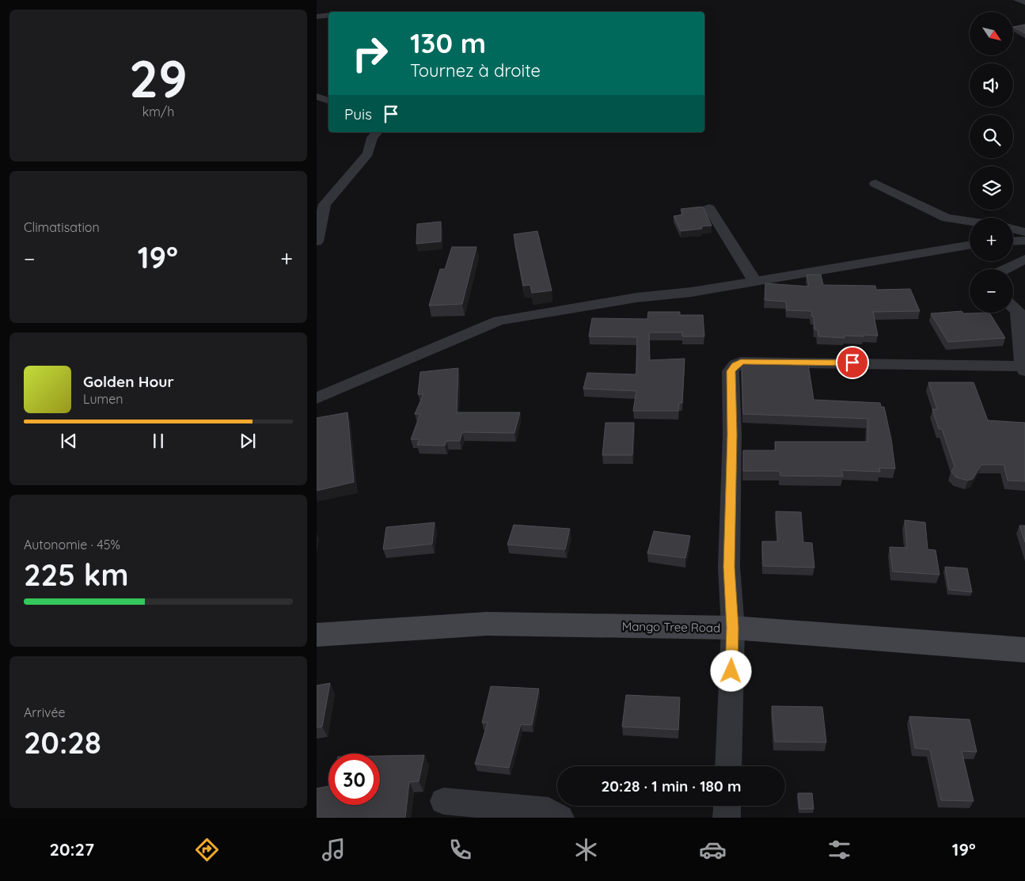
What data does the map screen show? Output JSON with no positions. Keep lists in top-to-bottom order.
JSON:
{
  "streets": {
    "main road": ["Mango Tree Road"]
  },
  "north": "bottom right",
  "page": {
    "tile": [
      ["29", "km/h"],
      "Climatisation",
      ["Autonomie · 45%", "225 km"],
      ["Arrivée", "20:28"]
    ],
    "map_buttons": ["+", "−"],
    "turn": ["130 m", "Tournez à droite"],
    "then": "Puis",
    "heat": ["−", "19°", "+"],
    "song": ["Golden Hour", "Lumen"],
    "limit": "30",
    "trip": "20:28 · 1 min · 180 m",
    "tabs": ["20:27", "19°"]
  }
}
